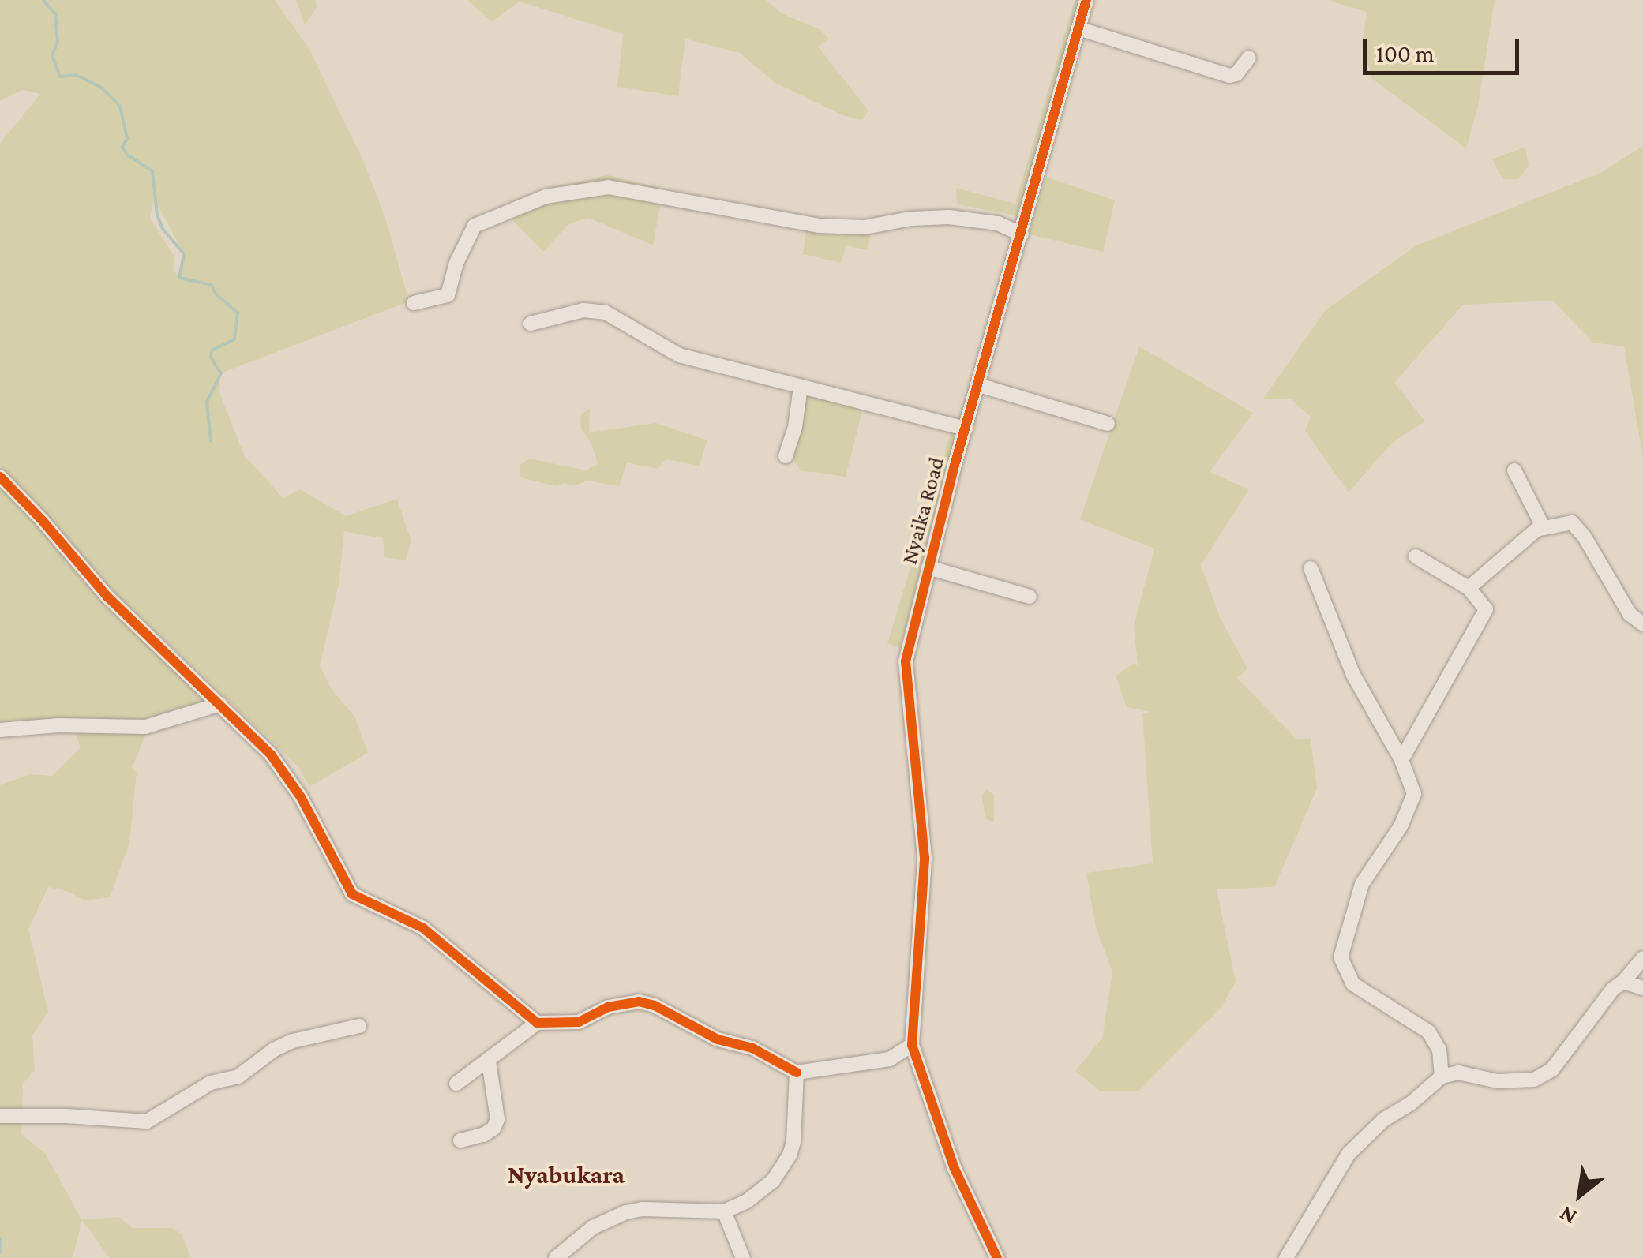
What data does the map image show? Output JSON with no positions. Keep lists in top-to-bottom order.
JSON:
{
  "streets": {
    "street": ["Nyaika Road"]
  },
  "districts": ["Nyabukara"],
  "scale_bar": "100 m",
  "north": "bottom left"
}
